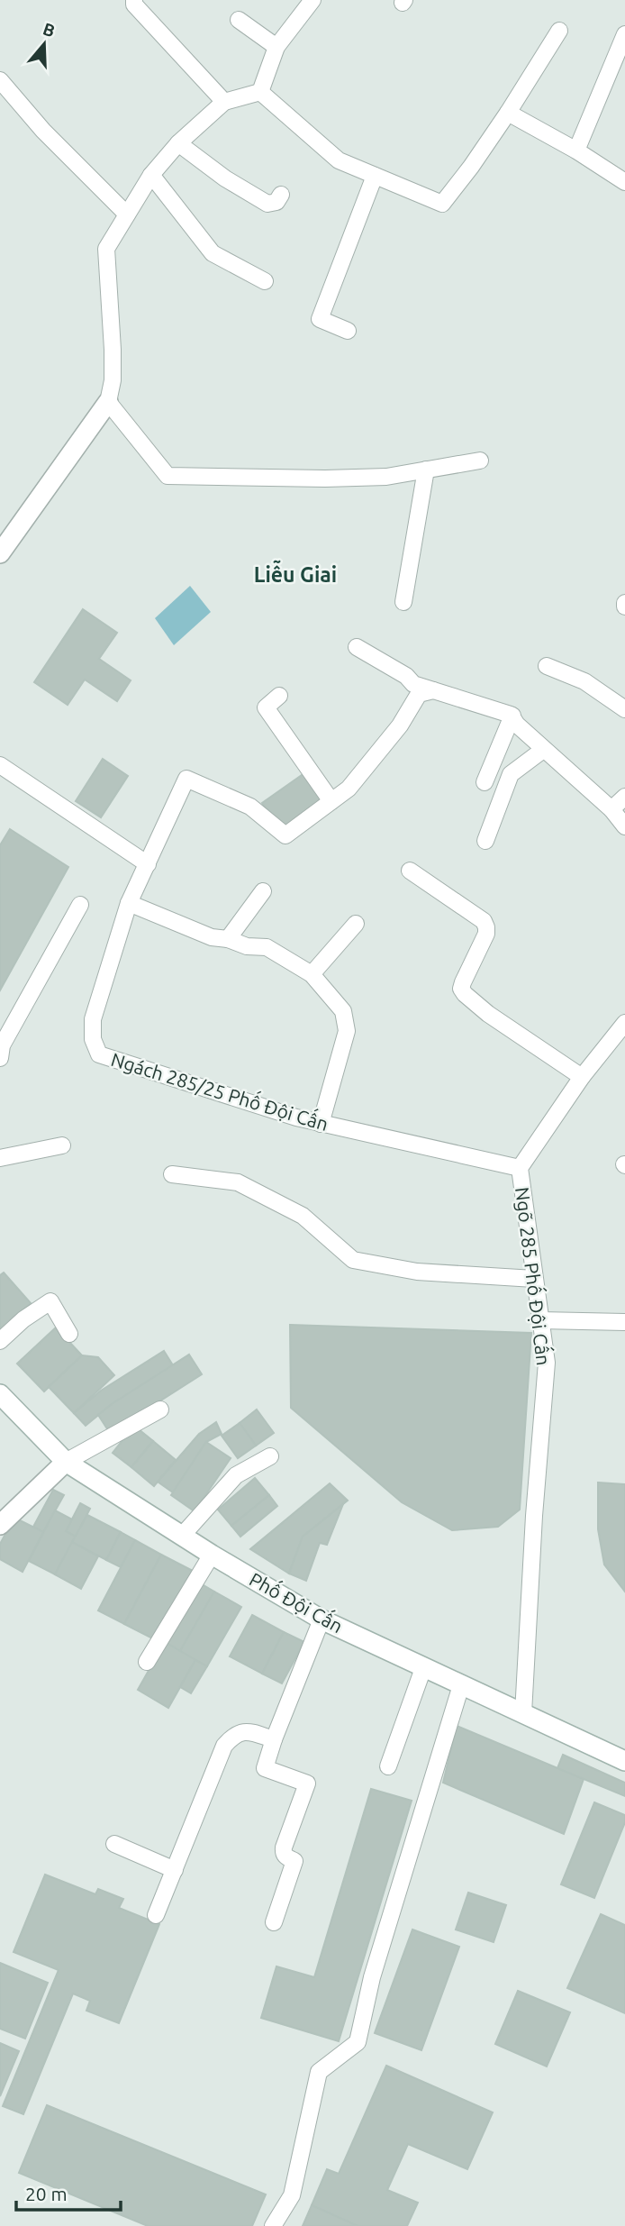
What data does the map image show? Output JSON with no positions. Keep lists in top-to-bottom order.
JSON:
{
  "streets": {
    "street": ["Phố Đội Cấn"],
    "lane": ["Ngách 285/25 Phố Đội Cấn", "Ngõ 285 Phố Đội Cấn"]
  },
  "crossings": [
    ["Ngách 285/25 Phố Đội Cấn", "Ngõ 285 Phố Đội Cấn"],
    ["Ngõ 285 Phố Đội Cấn", "Phố Đội Cấn"]
  ],
  "districts": ["Liễu Giai"],
  "scale_bar": "20 m",
  "north": "top"
}
